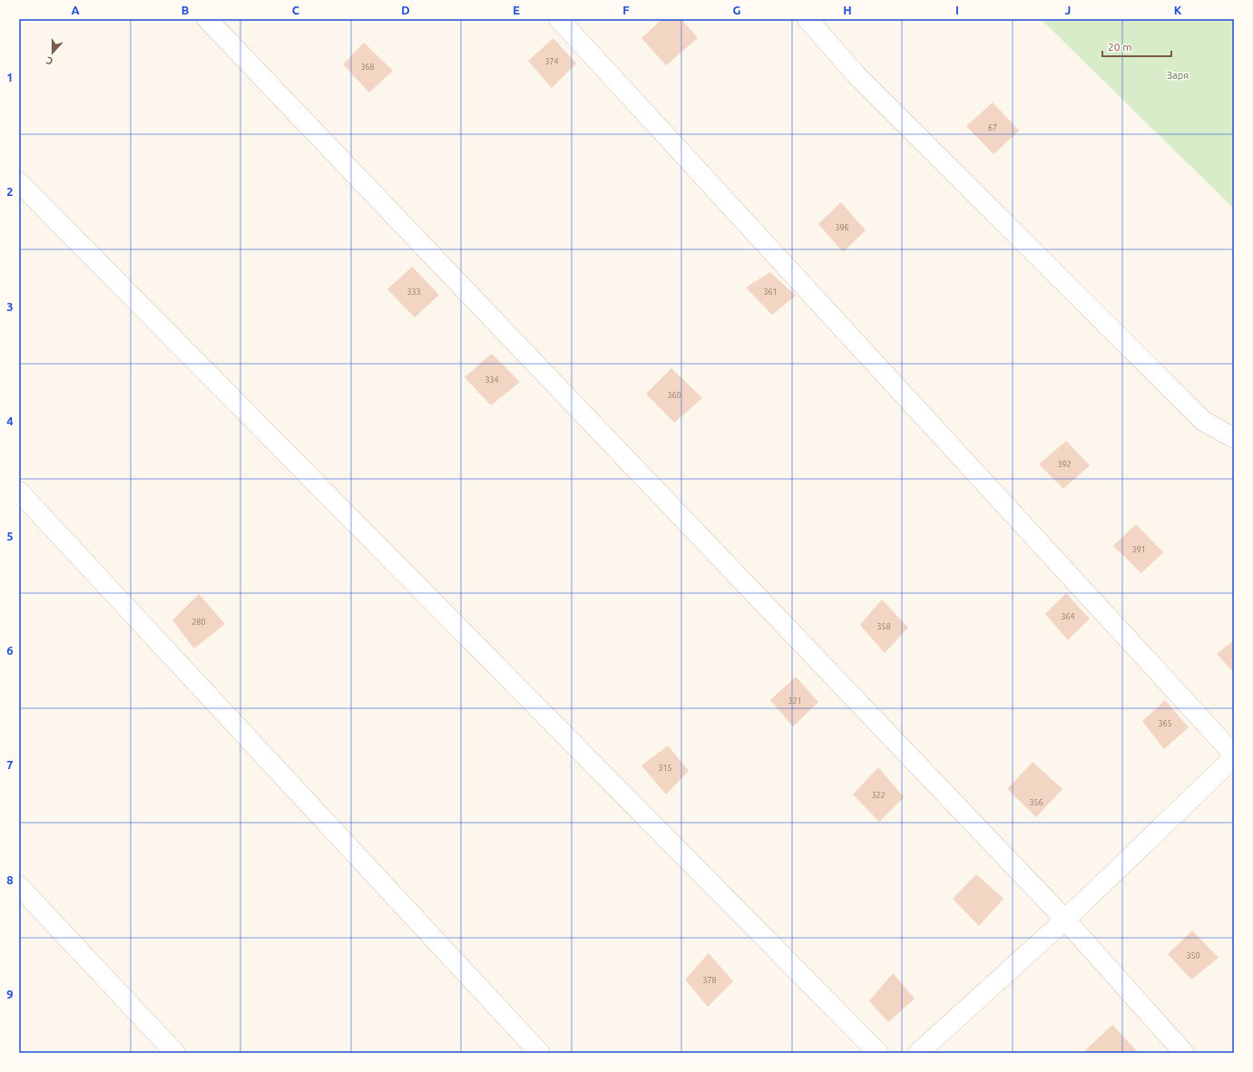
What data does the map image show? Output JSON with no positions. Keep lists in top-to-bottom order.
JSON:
{
  "parks": ["Заря"],
  "house_numbers": [
    "374",
    "368",
    "67",
    "396",
    "333",
    "361",
    "334",
    "360",
    "392",
    "391",
    "364",
    "280",
    "358",
    "321",
    "365",
    "315",
    "322",
    "356",
    "350",
    "378"
  ],
  "scale_bar": "20 m",
  "north": "bottom",
  "grid": {
    "columns": [
      "A",
      "B",
      "C",
      "D",
      "E",
      "F",
      "G",
      "H",
      "I",
      "J",
      "K"
    ],
    "rows": [
      "1",
      "2",
      "3",
      "4",
      "5",
      "6",
      "7",
      "8",
      "9"
    ]
  }
}
